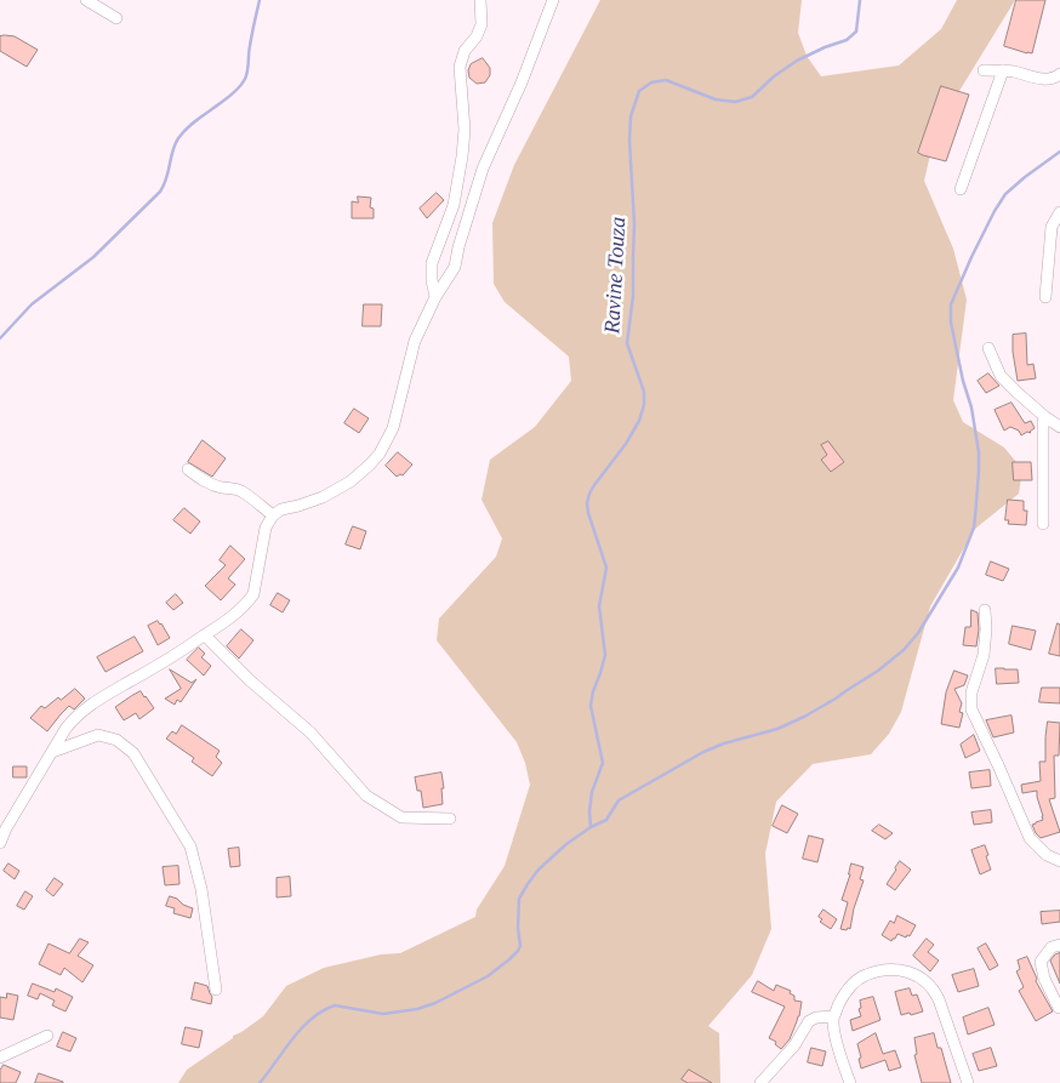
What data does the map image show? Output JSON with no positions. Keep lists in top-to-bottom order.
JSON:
{
  "water": ["Ravine Touza"]
}
